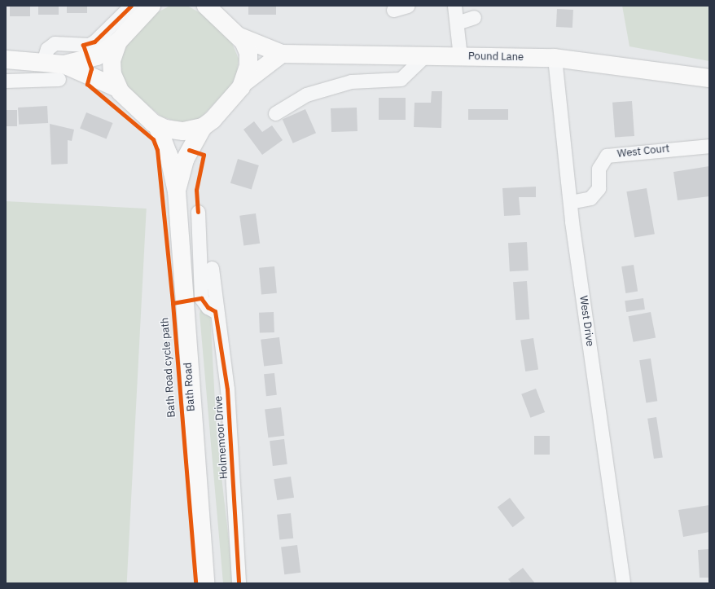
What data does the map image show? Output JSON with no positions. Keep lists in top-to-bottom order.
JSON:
{
  "streets": {
    "main road": ["Pound Lane", "Bath Road"],
    "street": ["West Court", "West Drive", "Holmemoor Drive"],
    "cycle path": ["Bath Road cycle path"]
  },
  "crossings": [
    ["Pound Lane", "West Drive"],
    ["West Court", "West Drive"]
  ]
}
